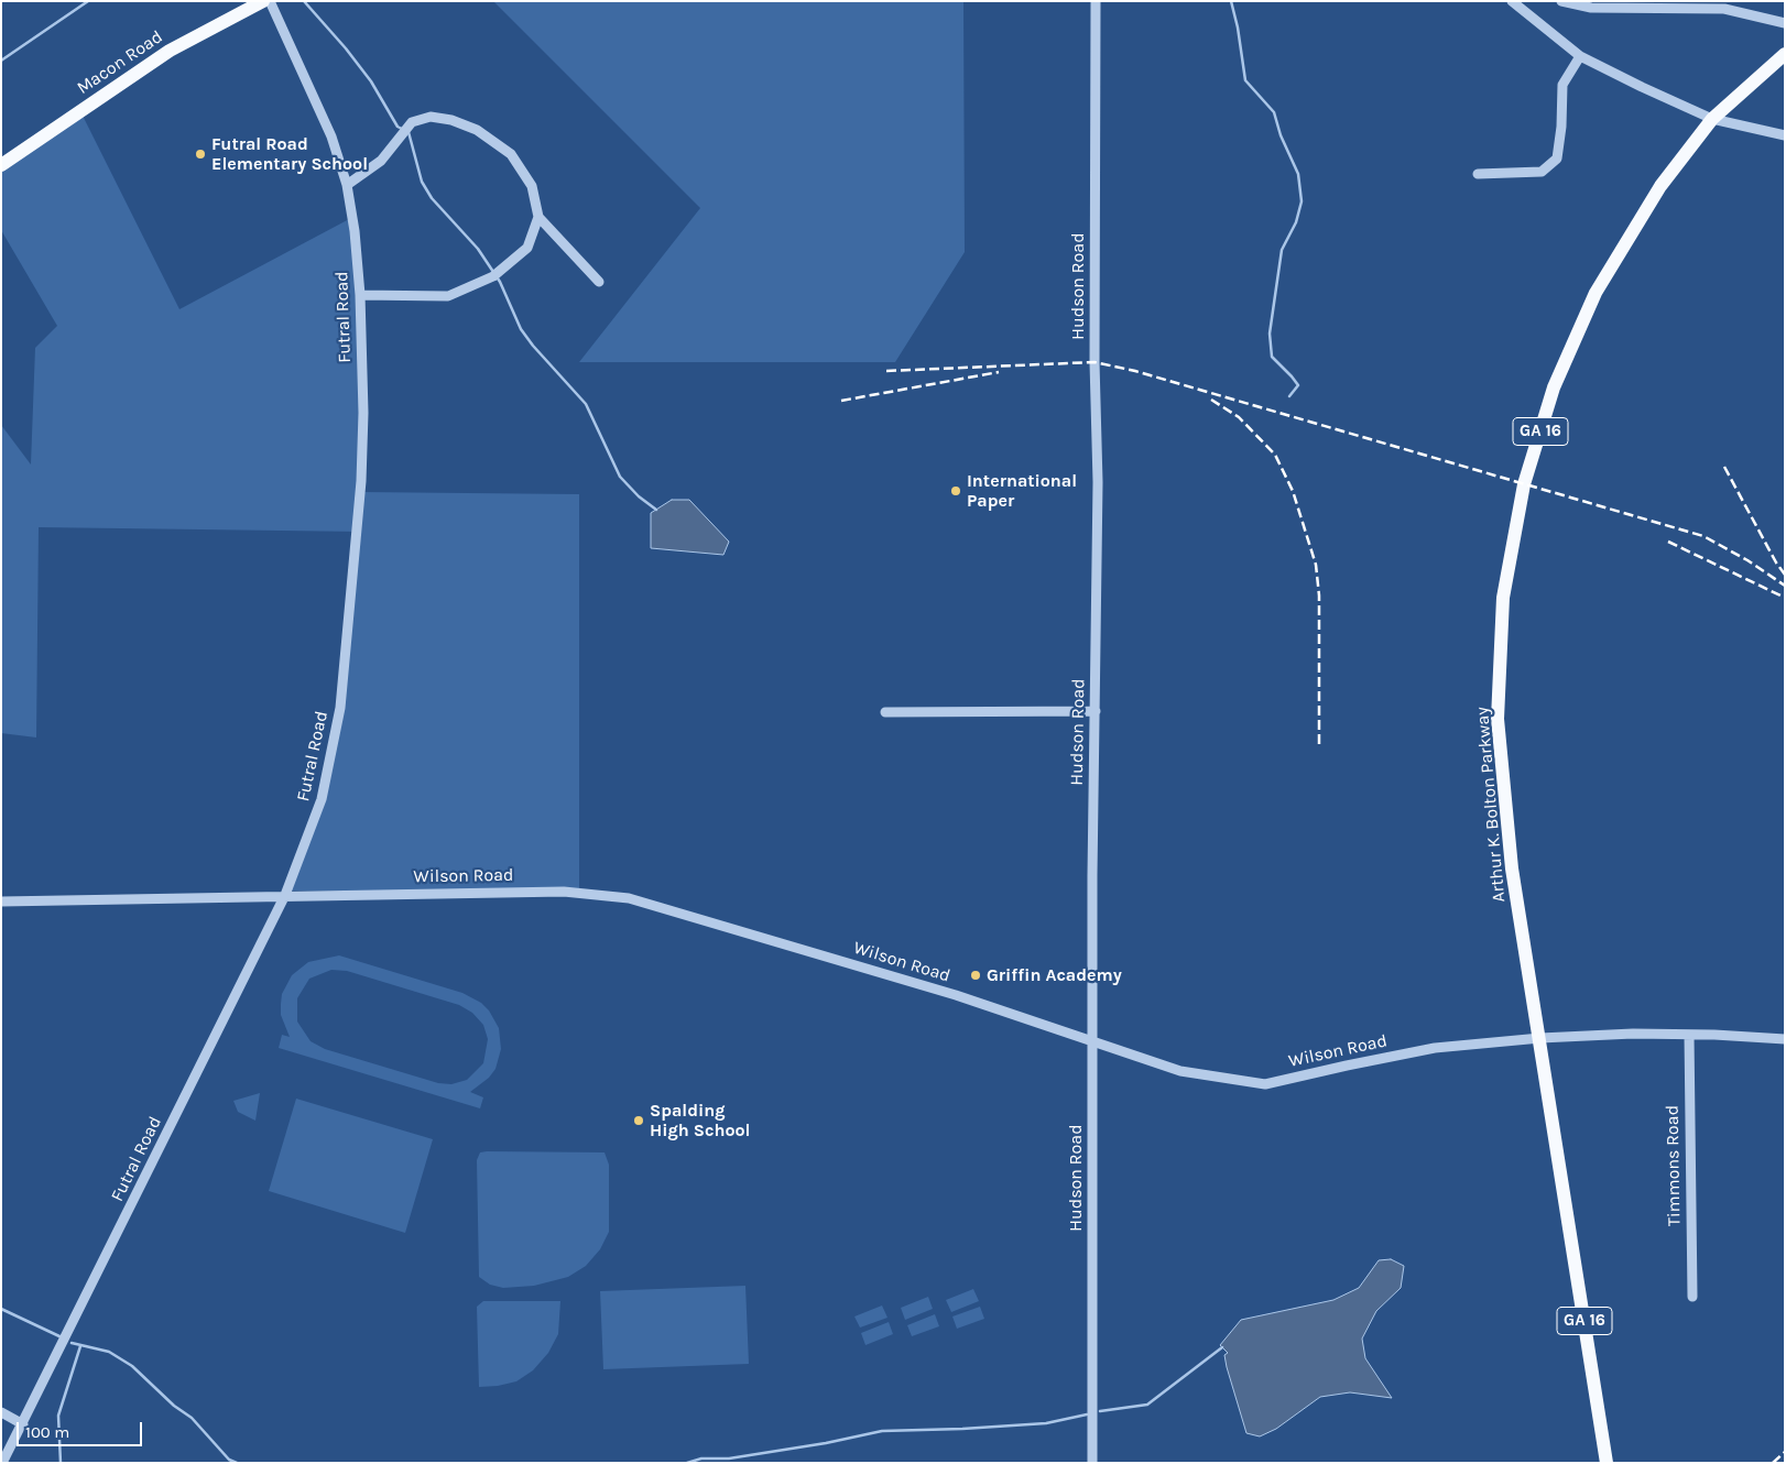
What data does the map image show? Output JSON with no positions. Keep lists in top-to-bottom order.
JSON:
{
  "streets": {
    "main road": ["Macon Road", "GA 16", "Arthur K. Bolton Parkway"],
    "street": [
      "Hudson Road",
      "Futral Road",
      "Wilson Road",
      "Timmons Road"
    ]
  },
  "crossings": [
    ["Hudson Road", "Wilson Road"],
    ["Futral Road", "Wilson Road"],
    ["Arthur K. Bolton Parkway", "Wilson Road"],
    ["Wilson Road", "Timmons Road"]
  ],
  "places": [
    "Futral Road Elementary School",
    "International Paper",
    "Griffin Academy",
    "Spalding High School"
  ],
  "scale_bar": "100 m"
}
